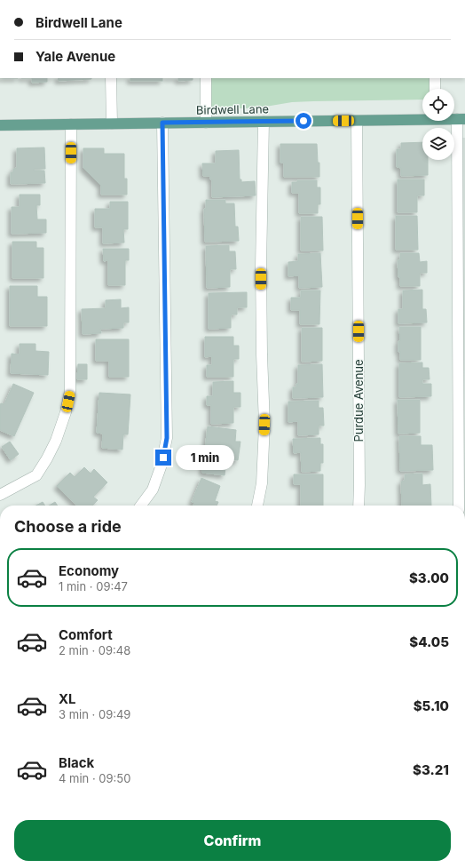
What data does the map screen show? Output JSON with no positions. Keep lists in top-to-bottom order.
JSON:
{
  "streets": {
    "main road": ["Birdwell Lane"],
    "street": ["Purdue Avenue"]
  },
  "crossings": [
    ["Birdwell Lane", "Purdue Avenue"]
  ],
  "page": {
    "banner": ["Birdwell Lane", "Yale Avenue"],
    "bubble": "1 min",
    "heading": "Choose a ride",
    "list": [
      {
        "name": "Economy",
        "note": "1 min · 09:47",
        "value": "$3.00"
      },
      {
        "name": "Comfort",
        "note": "2 min · 09:48",
        "value": "$4.05"
      },
      {
        "name": "XL",
        "note": "3 min · 09:49",
        "value": "$5.10"
      },
      {
        "name": "Black",
        "note": "4 min · 09:50",
        "value": "$3.21"
      }
    ],
    "buttons": "Confirm"
  }
}
